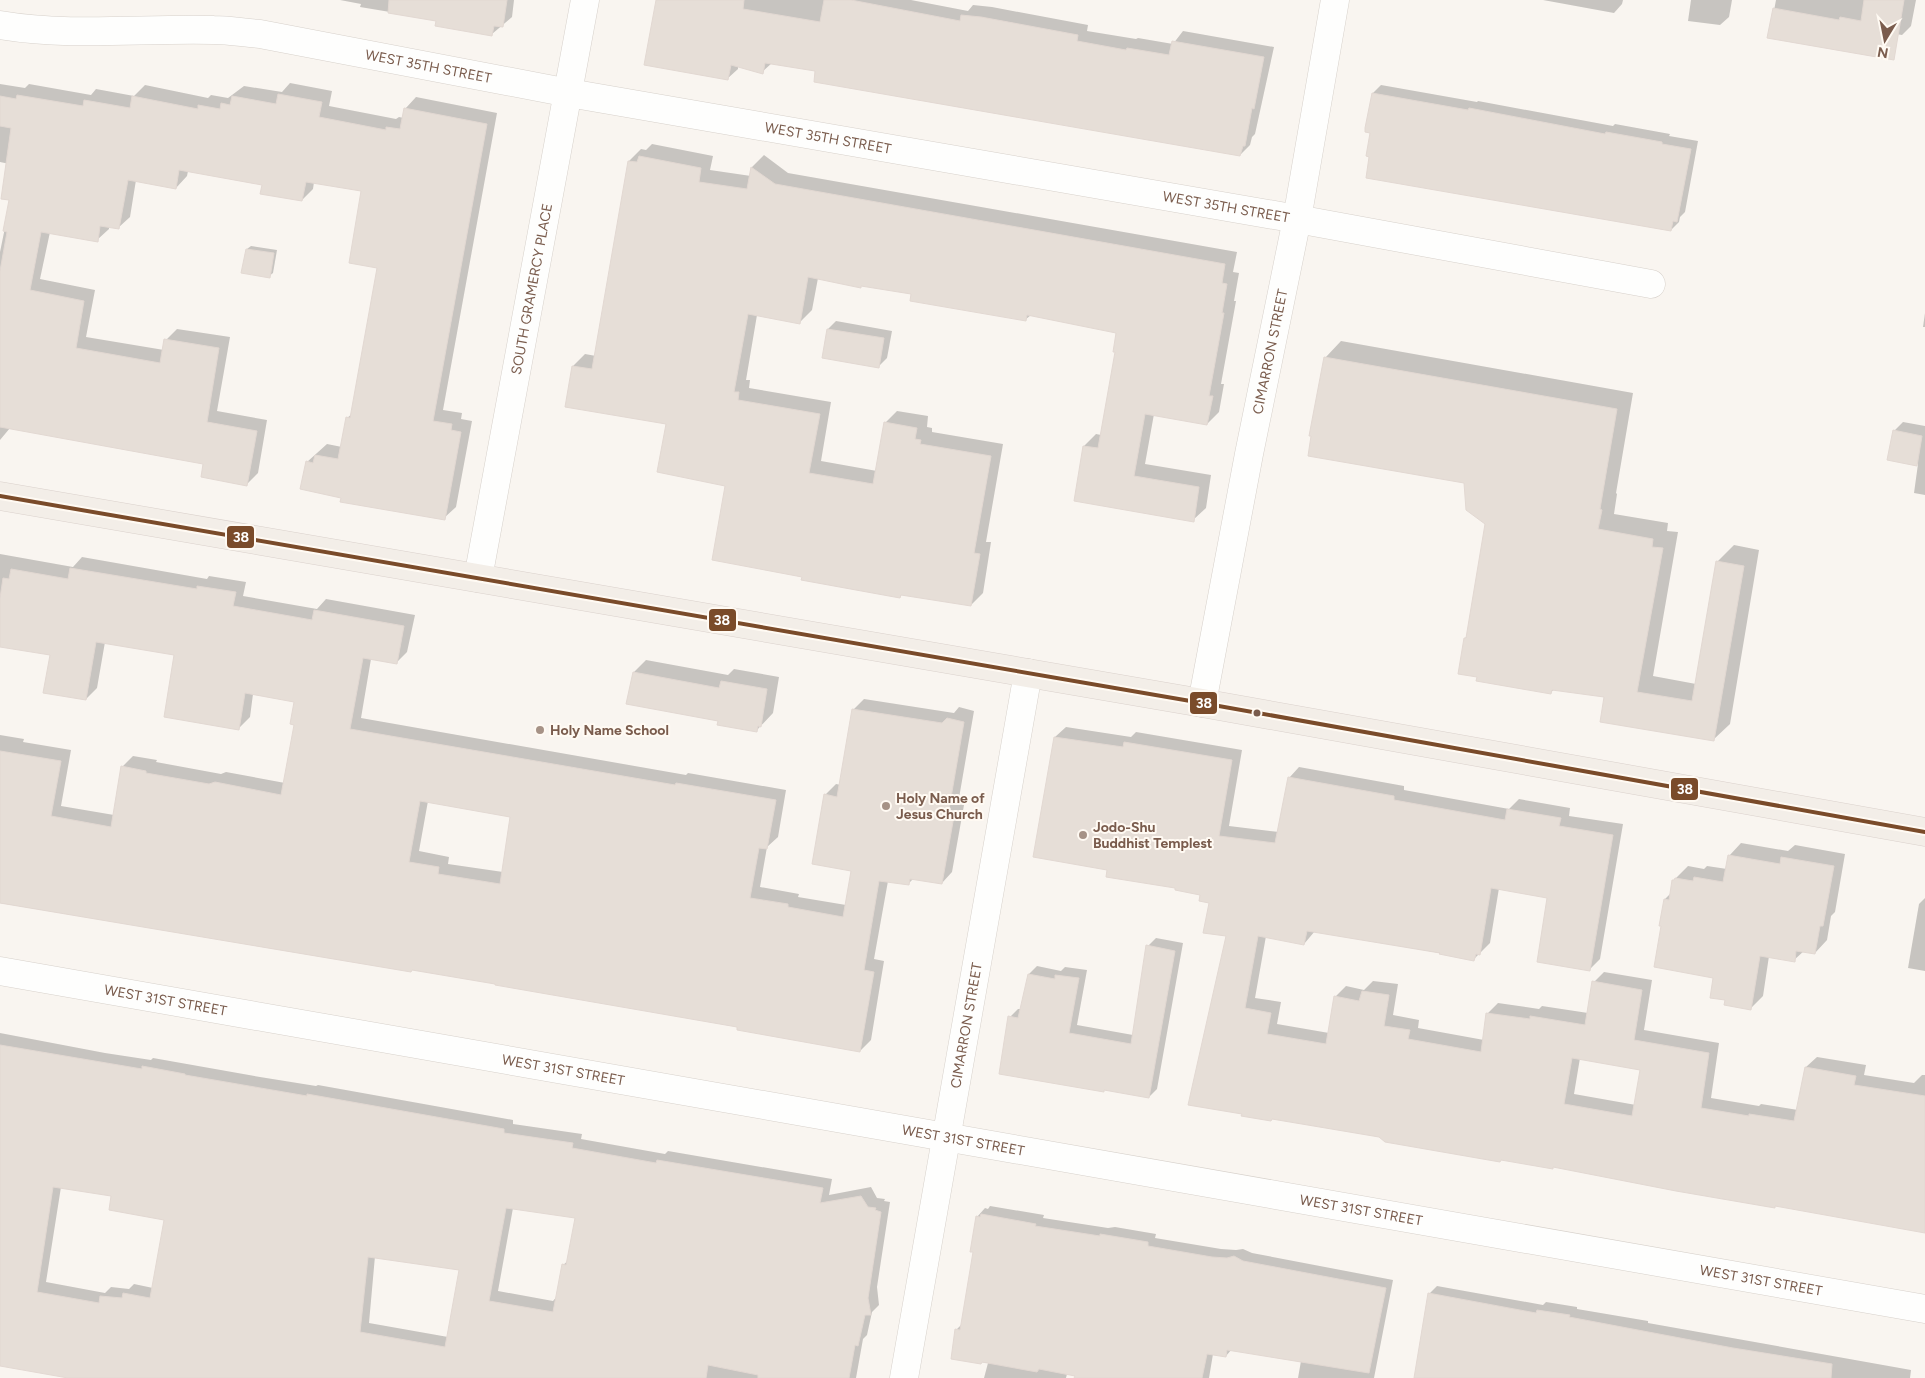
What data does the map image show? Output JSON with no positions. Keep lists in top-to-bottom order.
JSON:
{
  "streets": {
    "street": [
      "WEST 35TH STREET",
      "SOUTH GRAMERCY PLACE",
      "CIMARRON STREET",
      "WEST 31ST STREET"
    ]
  },
  "crossings": [
    ["WEST 35TH STREET", "SOUTH GRAMERCY PLACE"],
    ["WEST 35TH STREET", "CIMARRON STREET"],
    ["CIMARRON STREET", "WEST 31ST STREET"]
  ],
  "places": ["Holy Name School", "Holy Name of Jesus Church", "Jodo-Shu Buddhist Templest"],
  "lines": ["transit line 38"],
  "north": "bottom"
}
